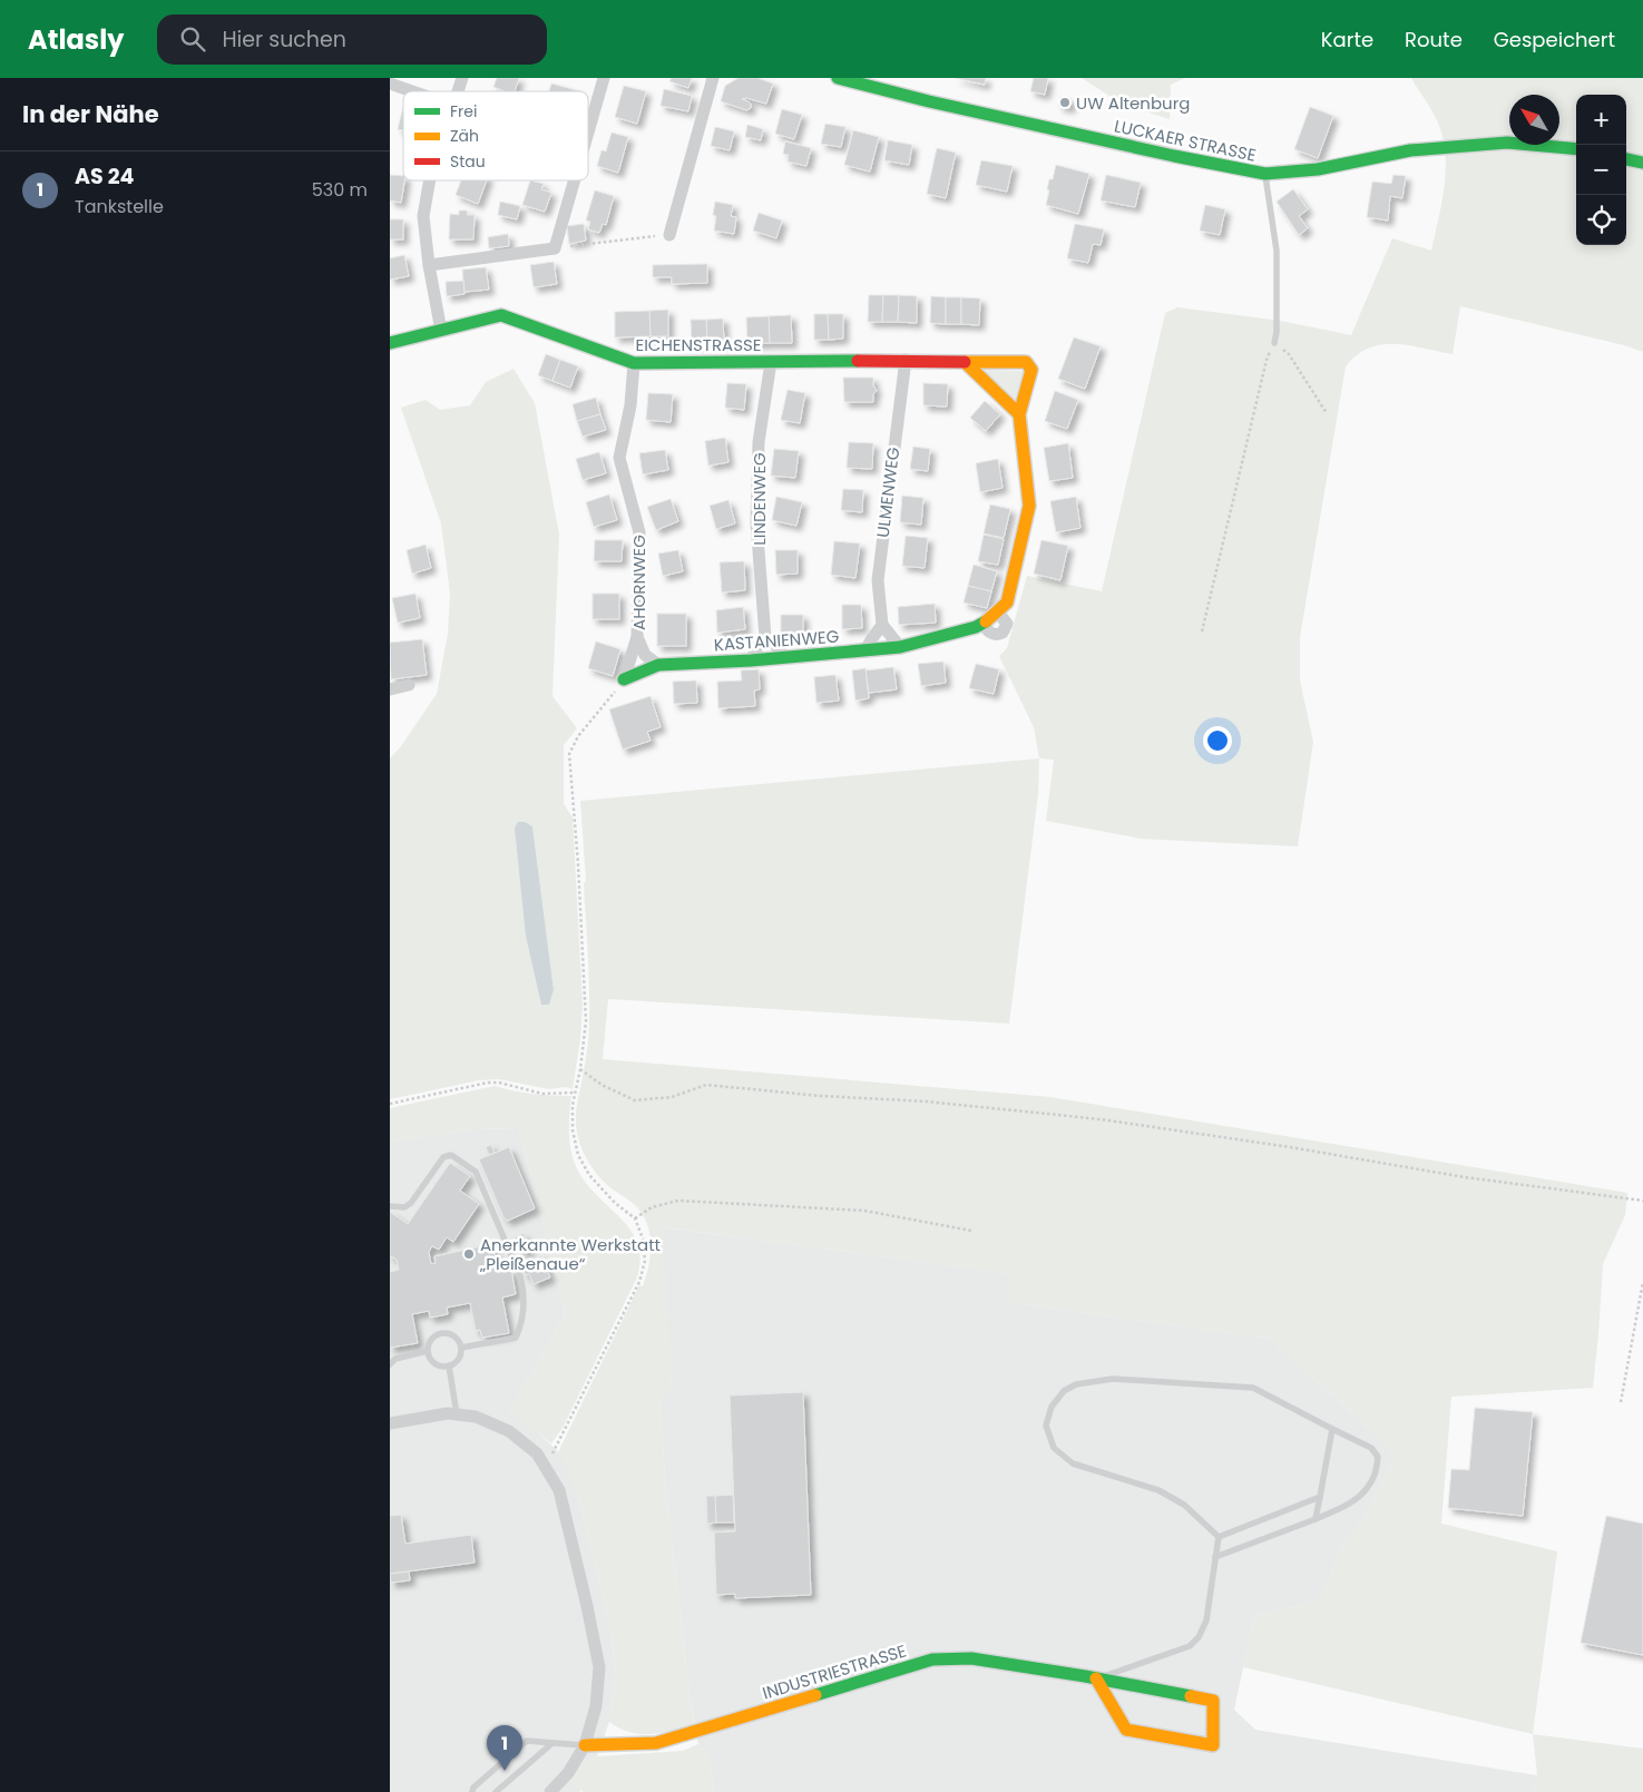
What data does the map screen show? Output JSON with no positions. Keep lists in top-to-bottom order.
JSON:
{
  "streets": {
    "street": [
      "LUCKAER STRASSE",
      "EICHENSTRASSE",
      "ULMENWEG",
      "LINDENWEG",
      "AHORNWEG",
      "KASTANIENWEG",
      "INDUSTRIESTRASSE"
    ]
  },
  "crossings": [
    ["EICHENSTRASSE", "ULMENWEG"],
    ["EICHENSTRASSE", "LINDENWEG"],
    ["EICHENSTRASSE", "AHORNWEG"],
    ["AHORNWEG", "KASTANIENWEG"]
  ],
  "places": ["UW Altenburg", "Anerkannte Werkstatt „Pleißenaue“"],
  "legend": ["Frei", "Zäh", "Stau"],
  "north": "top left",
  "page": {
    "header": "Atlasly",
    "search": "Hier suchen",
    "nav": ["Karte", "Route", "Gespeichert"],
    "heading": "In der Nähe",
    "map_buttons": ["+", "−"],
    "list": [
      {
        "mark": "1",
        "name": "AS 24",
        "note": "Tankstelle",
        "value": "530 m"
      }
    ],
    "pins": "1"
  }
}
